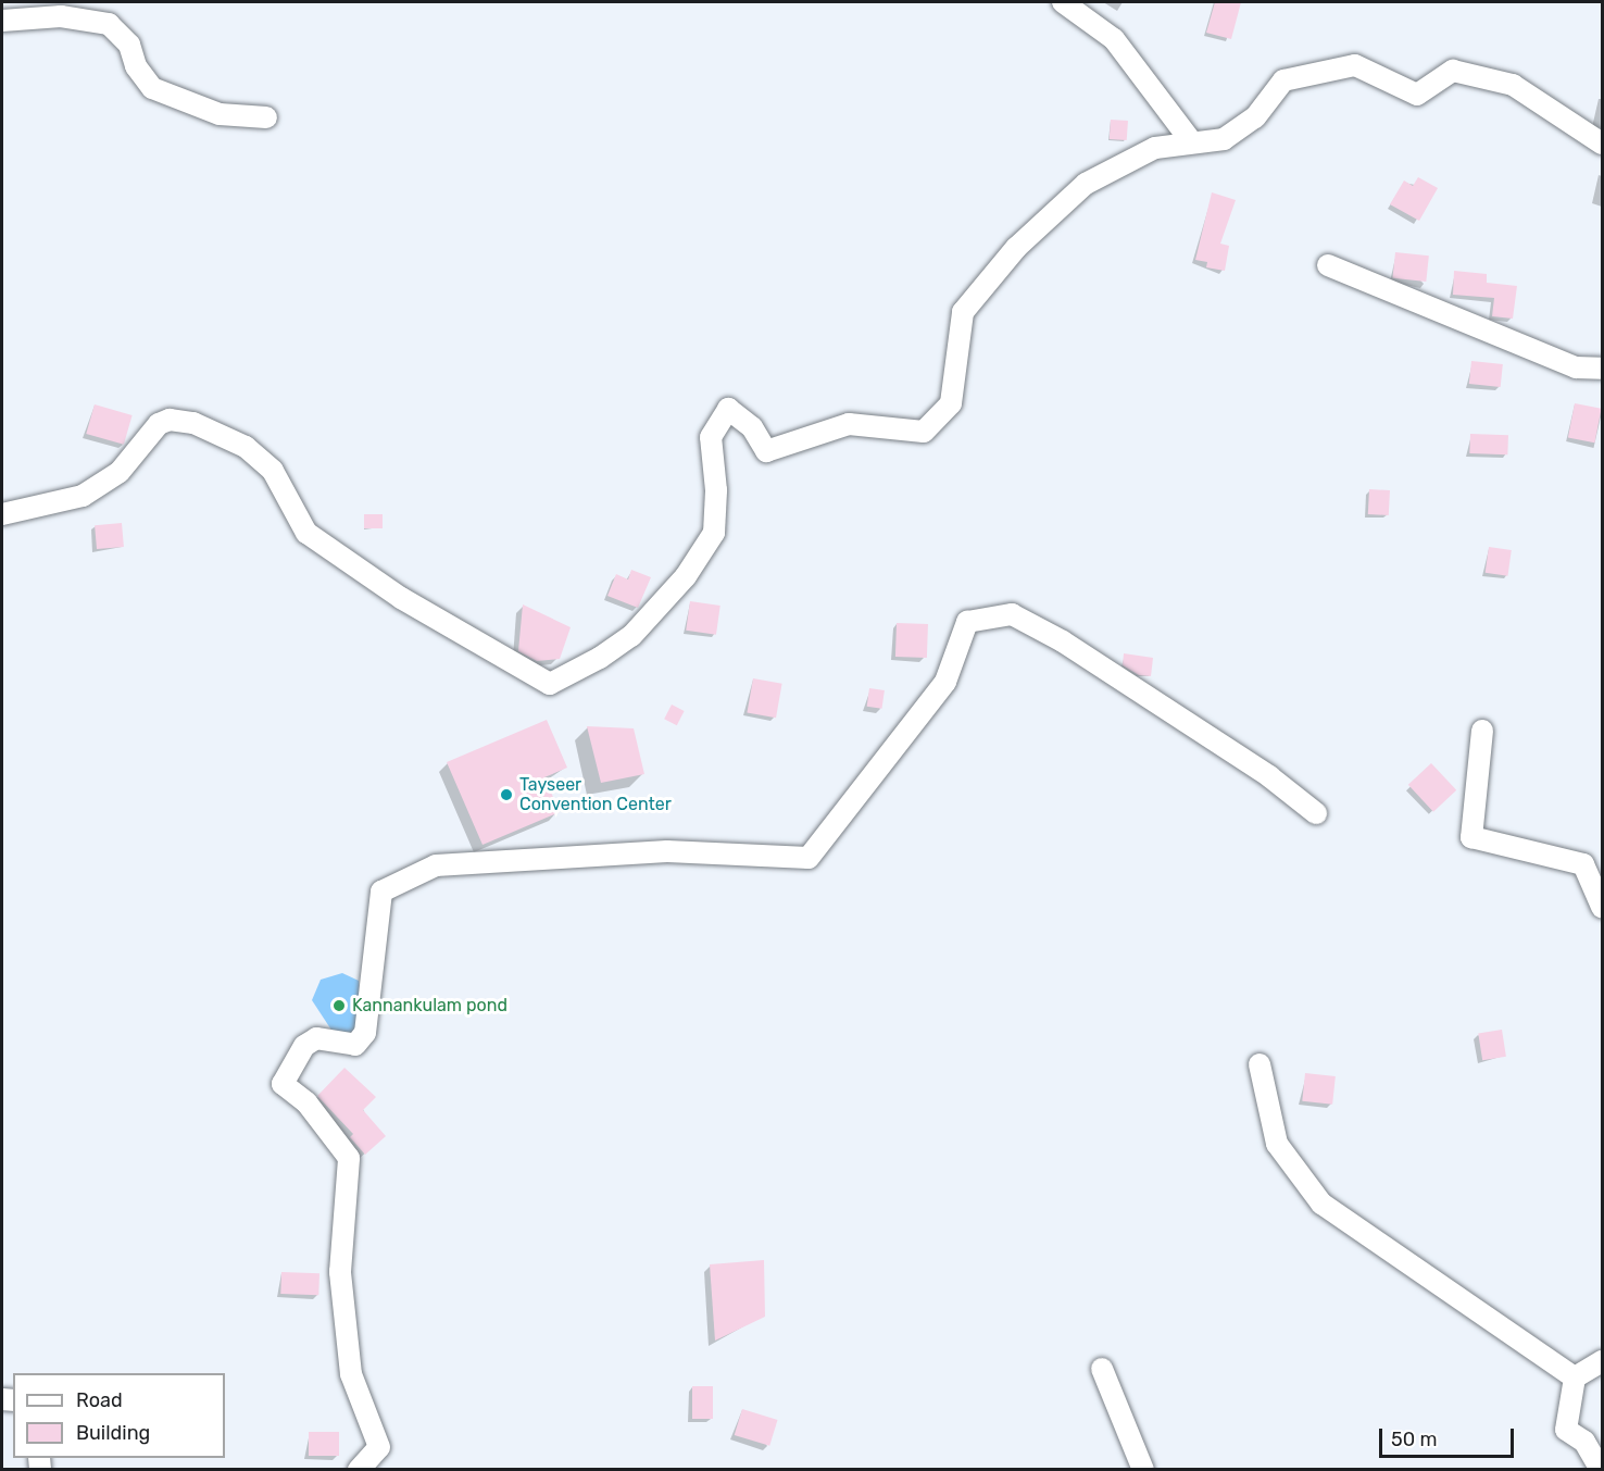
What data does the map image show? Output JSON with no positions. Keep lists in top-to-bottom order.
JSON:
{
  "places": ["Tayseer Convention Center", "Kannankulam pond"],
  "legend": ["Road", "Building"],
  "scale_bar": "50 m"
}
